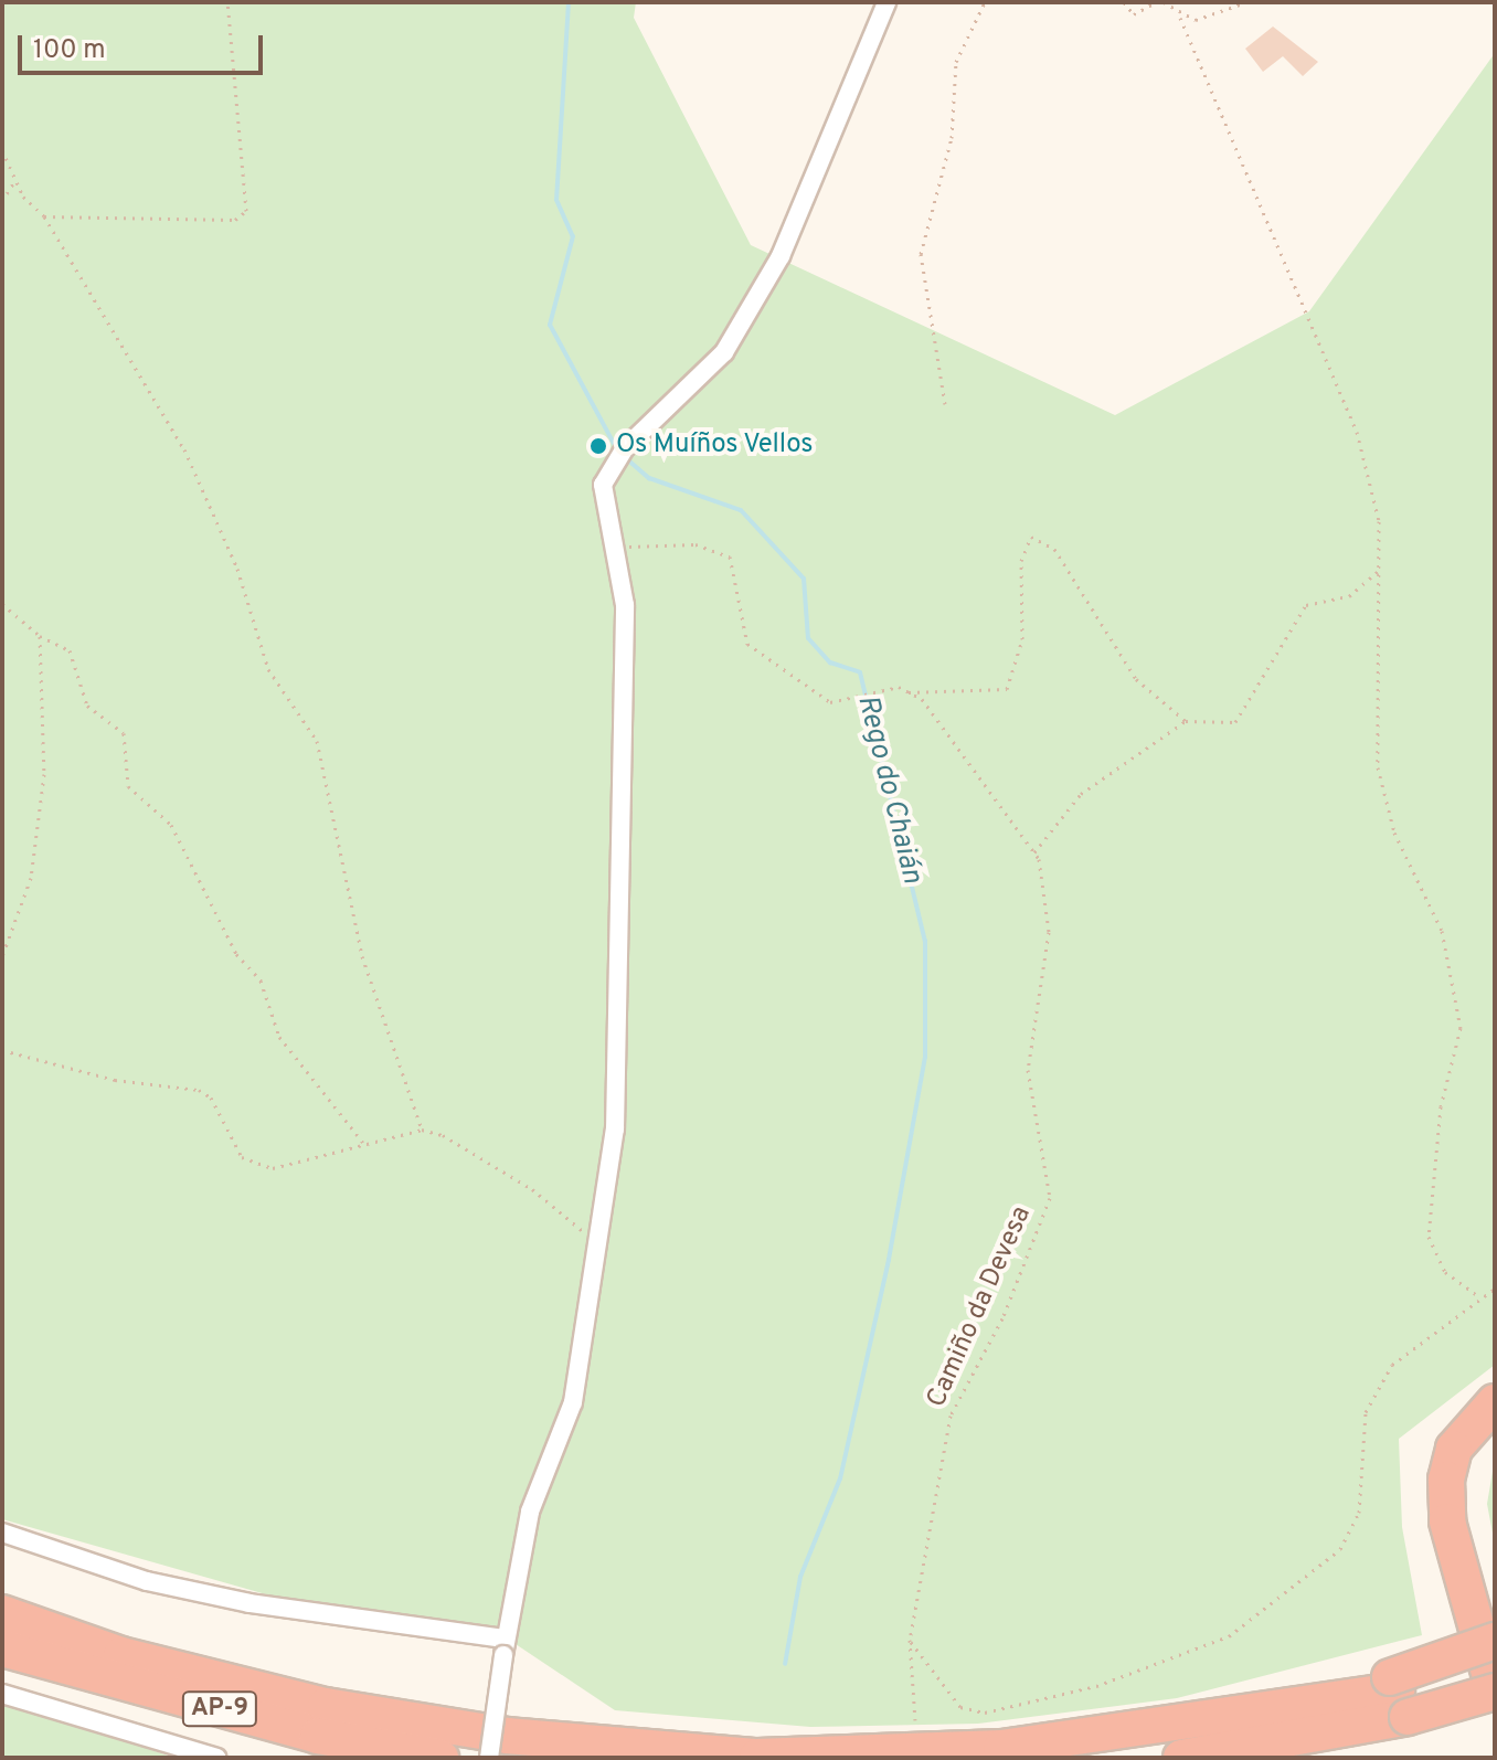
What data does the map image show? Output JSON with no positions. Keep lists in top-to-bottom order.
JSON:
{
  "streets": {
    "highway": ["AP-9"],
    "path": ["Camiño da Devesa"]
  },
  "water": ["Rego do Chaián"],
  "places": ["Os Muíños Vellos"],
  "scale_bar": "100 m"
}
